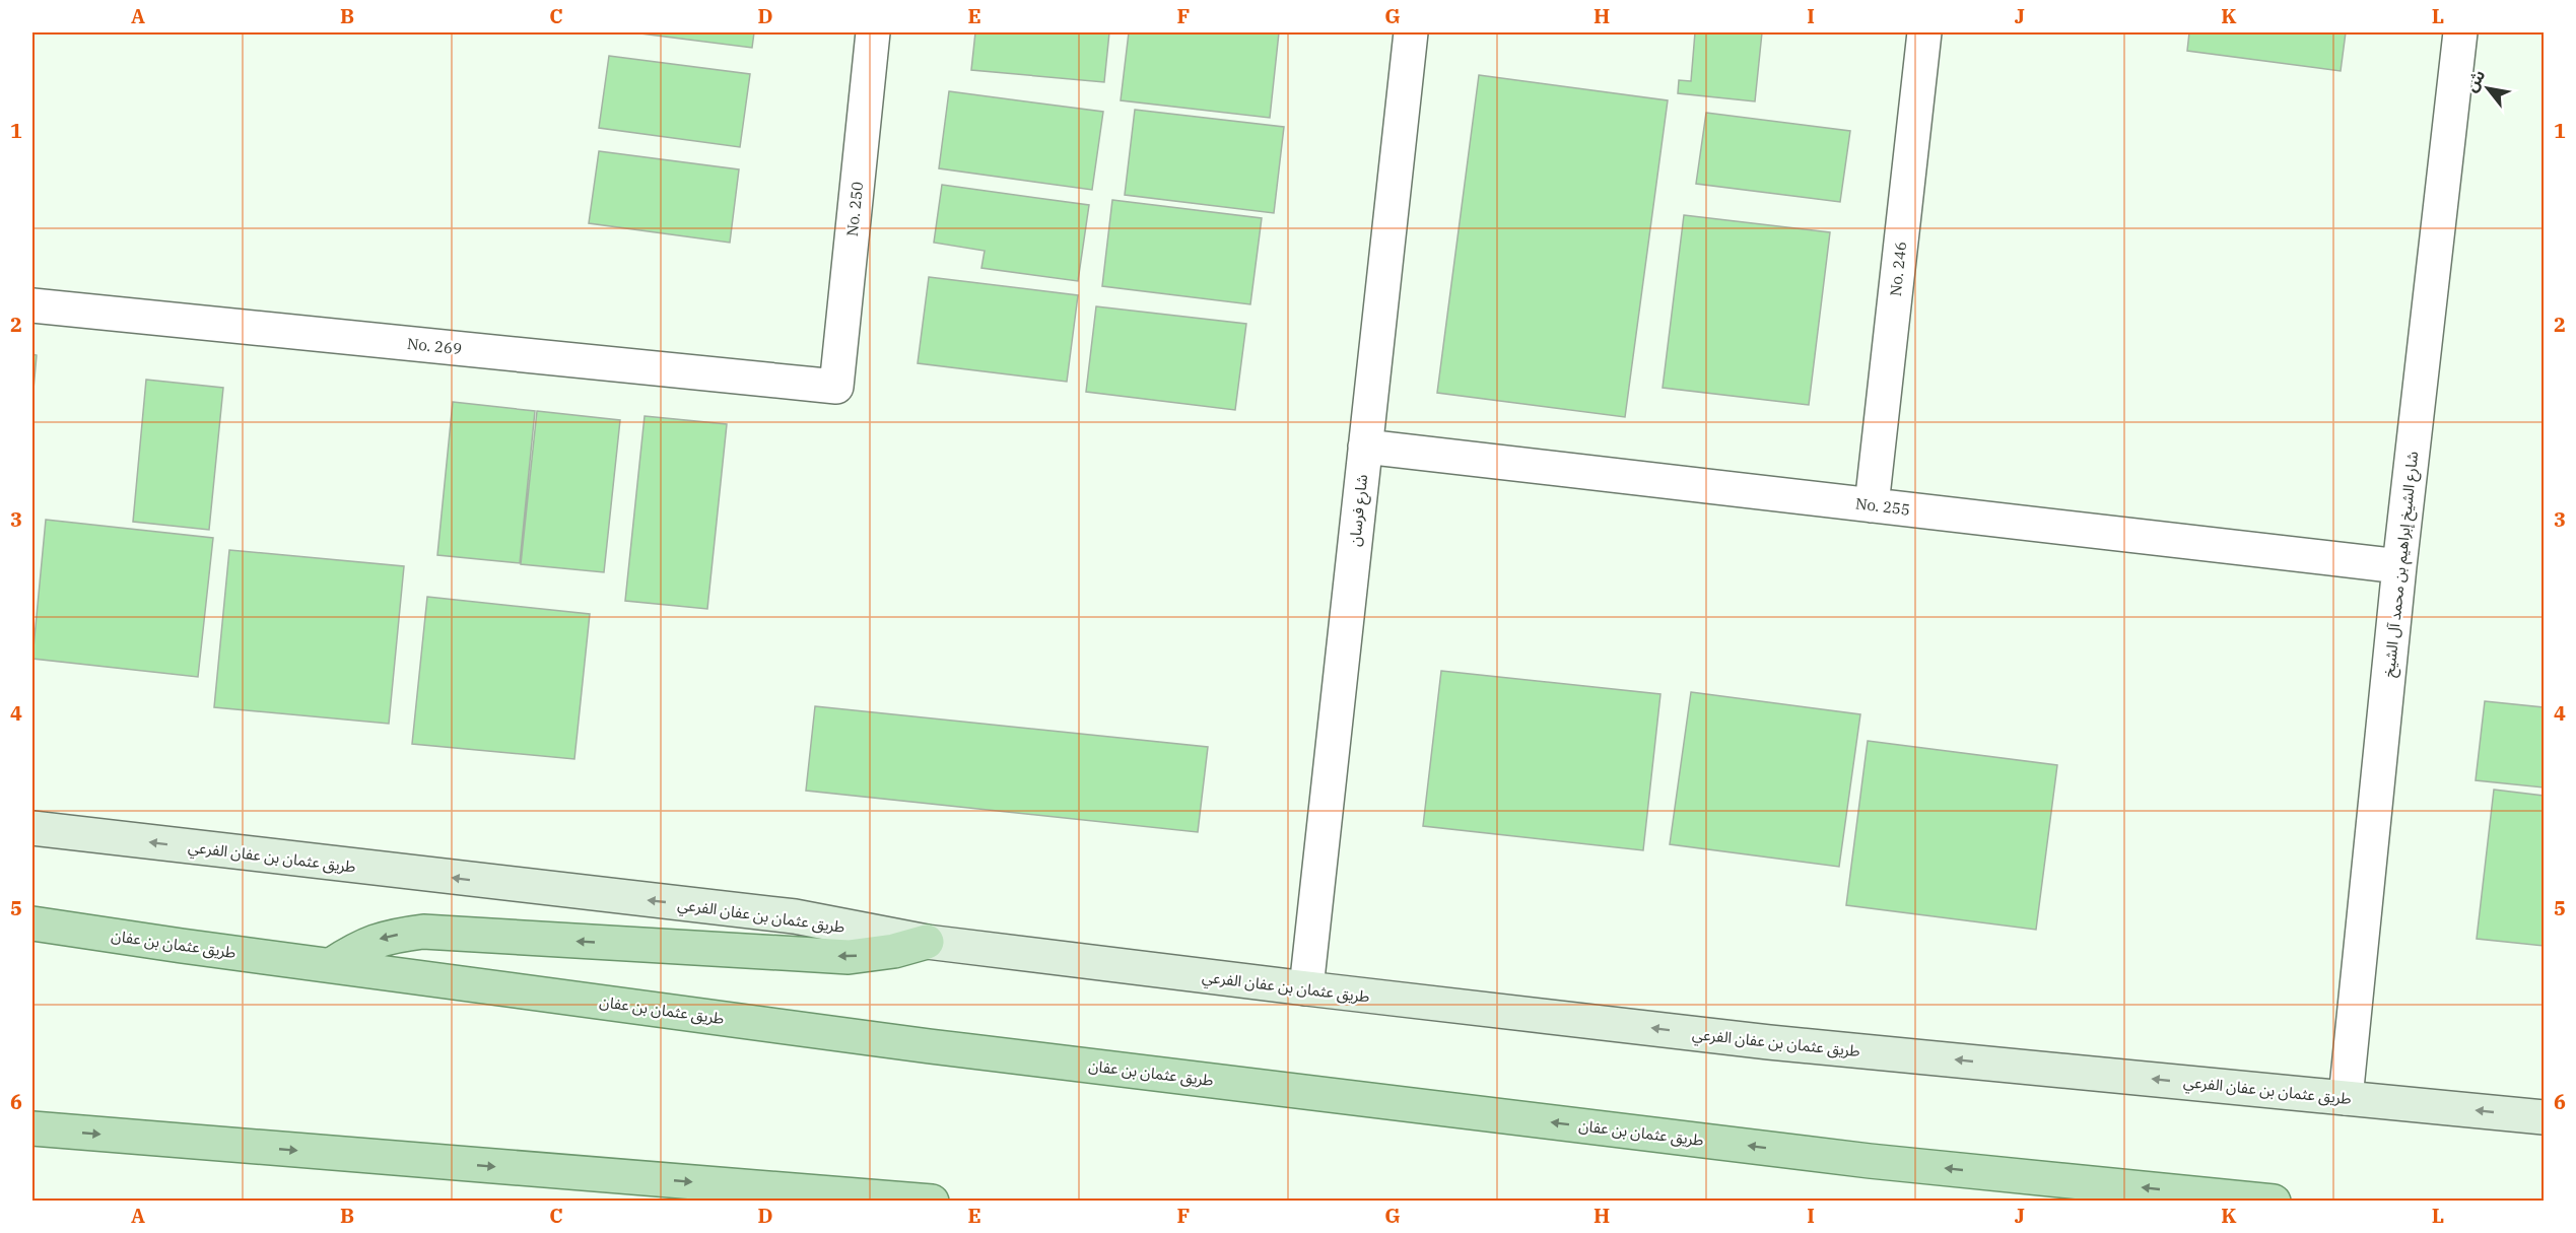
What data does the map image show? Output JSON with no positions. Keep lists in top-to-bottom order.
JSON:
{
  "streets": {
    "main road": ["طريق عثمان بن عفان الفرعي", "طريق عثمان بن عفان"],
    "street": [
      "No. 250",
      "No. 246",
      "No. 269",
      "No. 255",
      "شارع فرسان",
      "شارع الشيخ إبراهيم بن محمد آل الشيخ"
    ]
  },
  "crossings": [
    ["No. 250", "No. 269"],
    ["No. 246", "No. 255"],
    ["No. 255", "شارع فرسان"],
    ["No. 255", "شارع الشيخ إبراهيم بن محمد آل الشيخ"],
    ["شارع فرسان", "طريق عثمان بن عفان الفرعي"],
    ["شارع الشيخ إبراهيم بن محمد آل الشيخ", "طريق عثمان بن عفان الفرعي"]
  ],
  "north": "top left",
  "grid": {
    "columns": [
      "A",
      "B",
      "C",
      "D",
      "E",
      "F",
      "G",
      "H",
      "I",
      "J",
      "K",
      "L"
    ],
    "rows": [
      "1",
      "2",
      "3",
      "4",
      "5",
      "6"
    ]
  }
}
